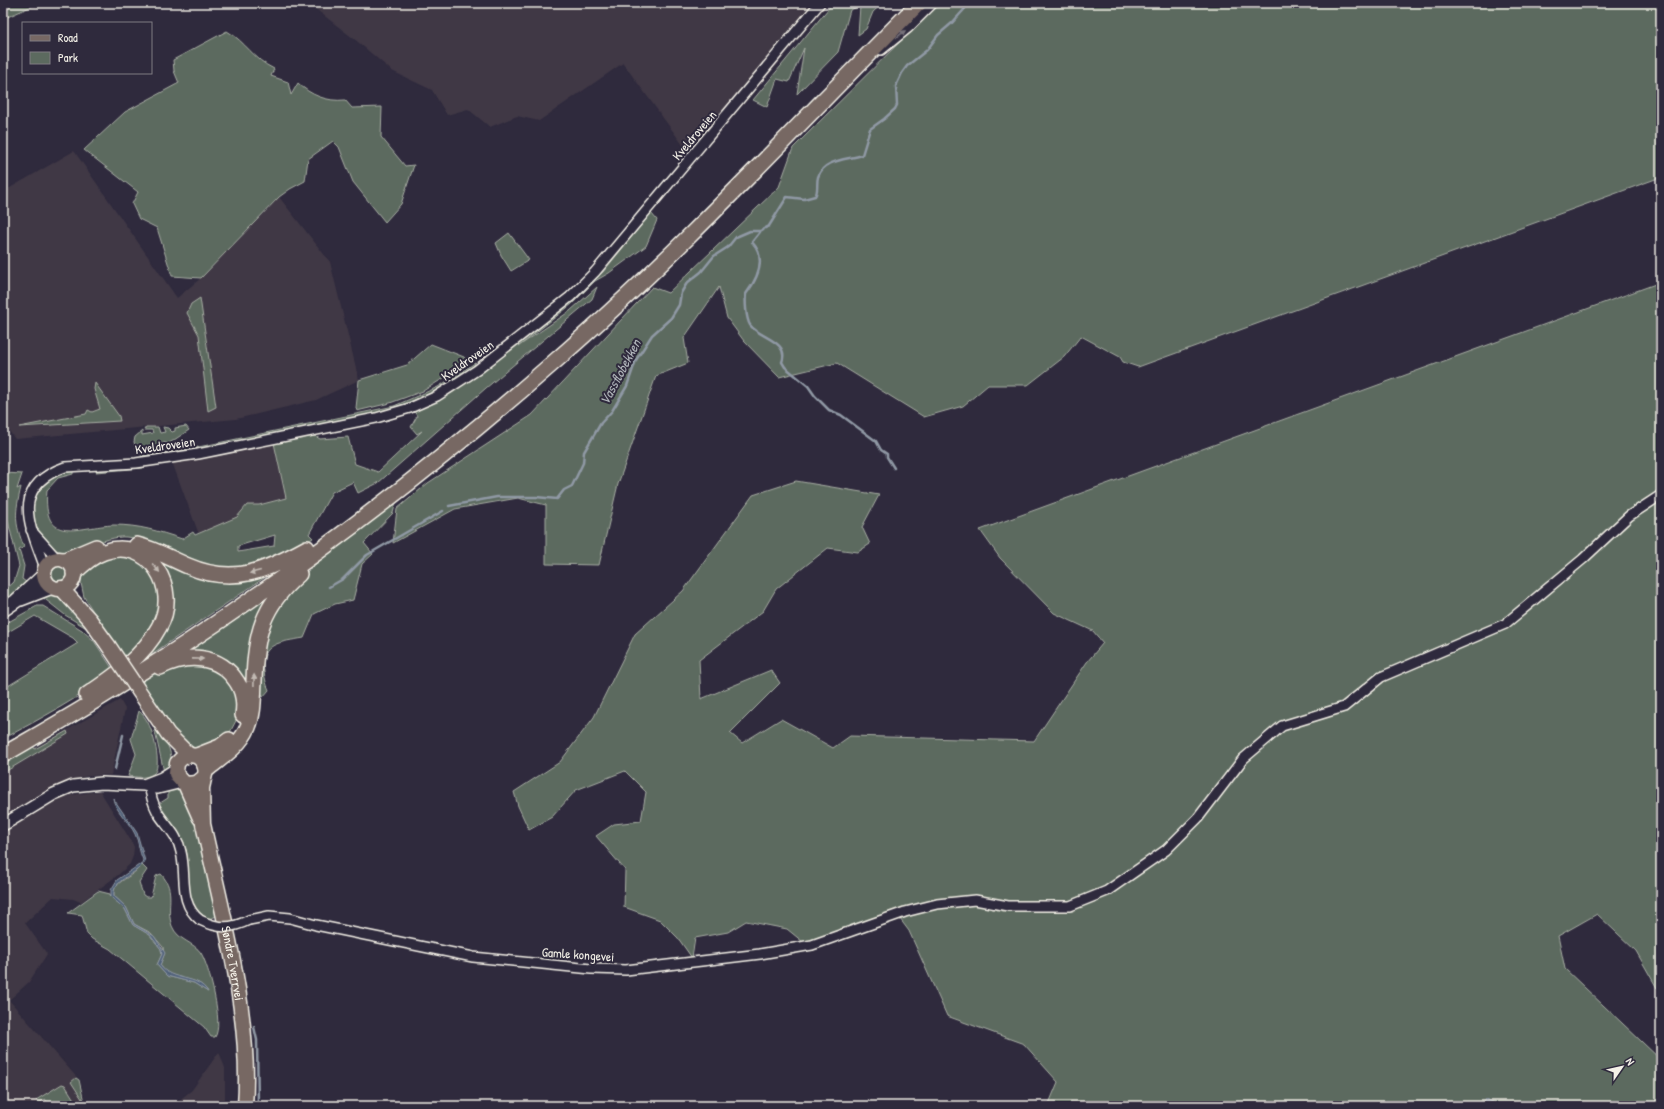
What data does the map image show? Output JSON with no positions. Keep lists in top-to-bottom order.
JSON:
{
  "streets": {
    "main road": ["Søndre Tverrvei"],
    "street": ["Kveldroveien", "Gamle kongevei"]
  },
  "water": ["Vassflobekken"],
  "legend": ["Road", "Park"],
  "north": "top right"
}
